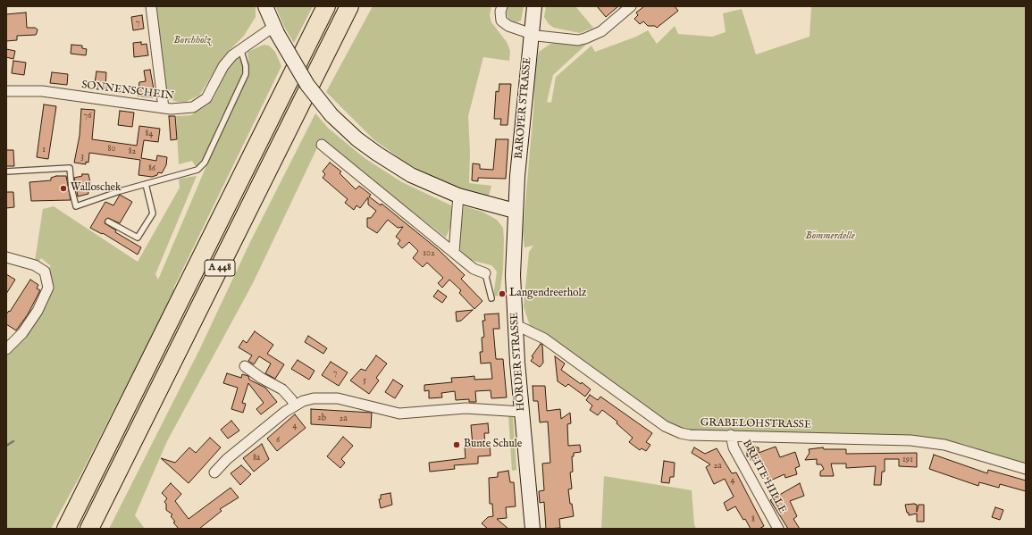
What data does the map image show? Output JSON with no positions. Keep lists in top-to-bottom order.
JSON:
{
  "streets": {
    "highway": ["A 448"],
    "main road": ["BAROPER STRASSE", "HÖRDER STRASSE"],
    "street": ["SONNENSCHEIN", "GRABELOHSTRASSE", "BREITE HILLE"]
  },
  "crossings": [
    ["BAROPER STRASSE", "HÖRDER STRASSE"],
    ["HÖRDER STRASSE", "GRABELOHSTRASSE"],
    ["GRABELOHSTRASSE", "BREITE HILLE"]
  ],
  "parks": ["Borchholz", "Bömmerdelle"],
  "places": ["Walloschek", "Langendreerholz", "Bunte Schule"],
  "house_numbers": [
    "7",
    "76",
    "84",
    "80",
    "1",
    "82",
    "3",
    "86",
    "102",
    "7",
    "5",
    "2b",
    "2a",
    "4",
    "6",
    "8a",
    "191",
    "2a",
    "4",
    "8"
  ]
}
